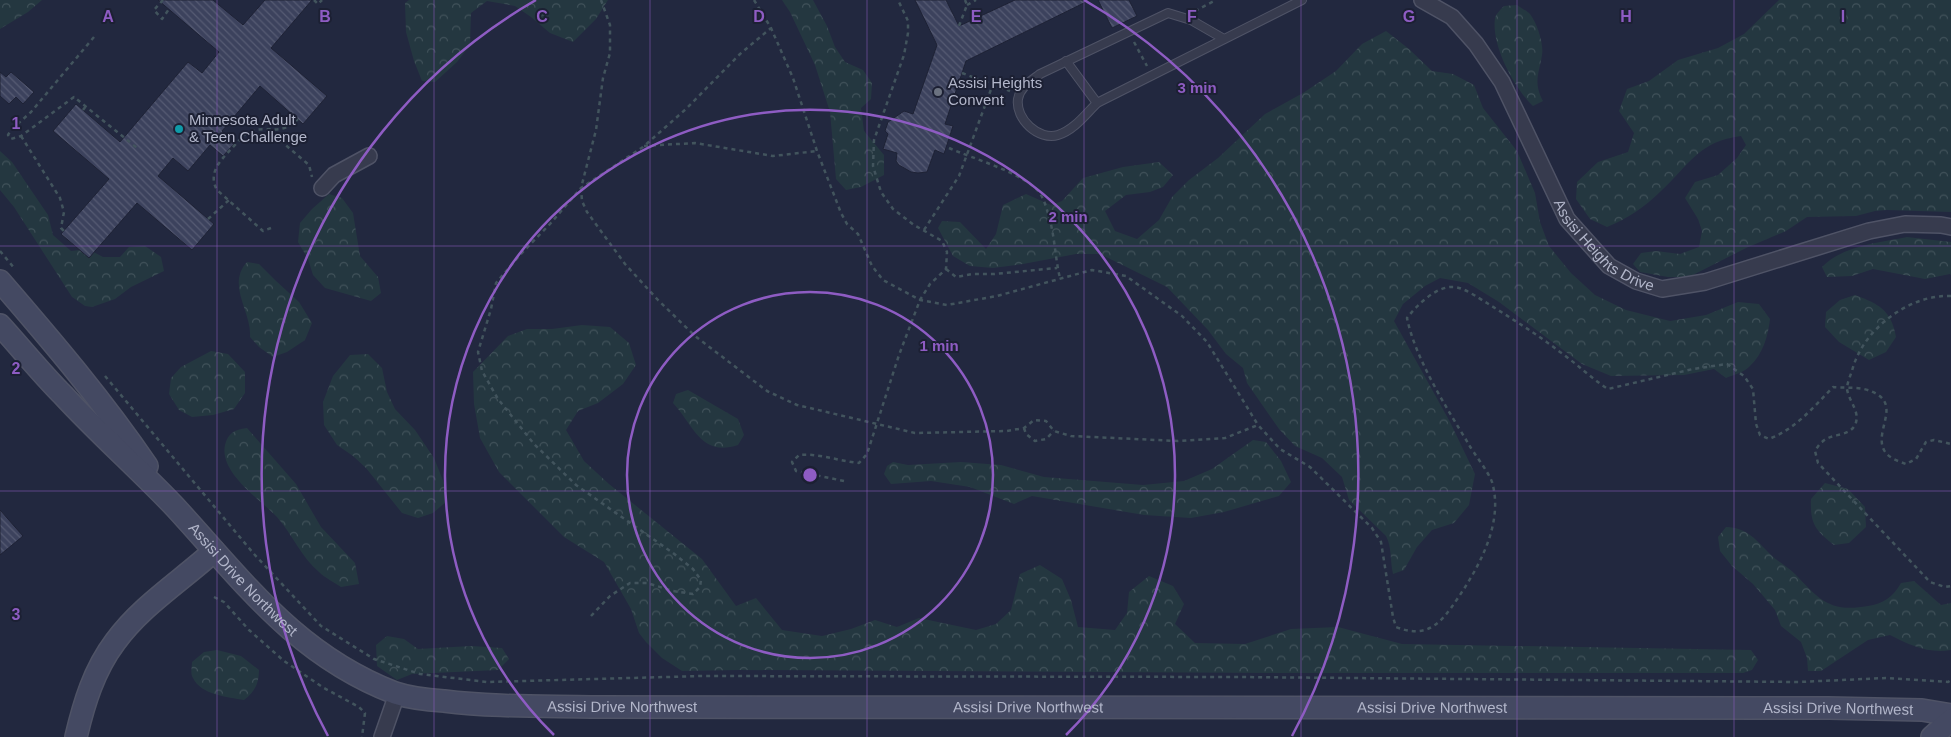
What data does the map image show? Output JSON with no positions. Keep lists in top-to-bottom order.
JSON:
{
  "streets": {
    "main road": ["Assisi Drive Northwest"],
    "street": ["Assisi Heights Drive"]
  },
  "places": ["Assisi Heights Convent", "Minnesota Adult & Teen Challenge"],
  "grid": {
    "columns": [
      "A",
      "B",
      "C",
      "D",
      "E",
      "F",
      "G",
      "H",
      "I"
    ],
    "rows": ["1", "2", "3"]
  },
  "rings": ["3 min", "2 min", "1 min"]
}
